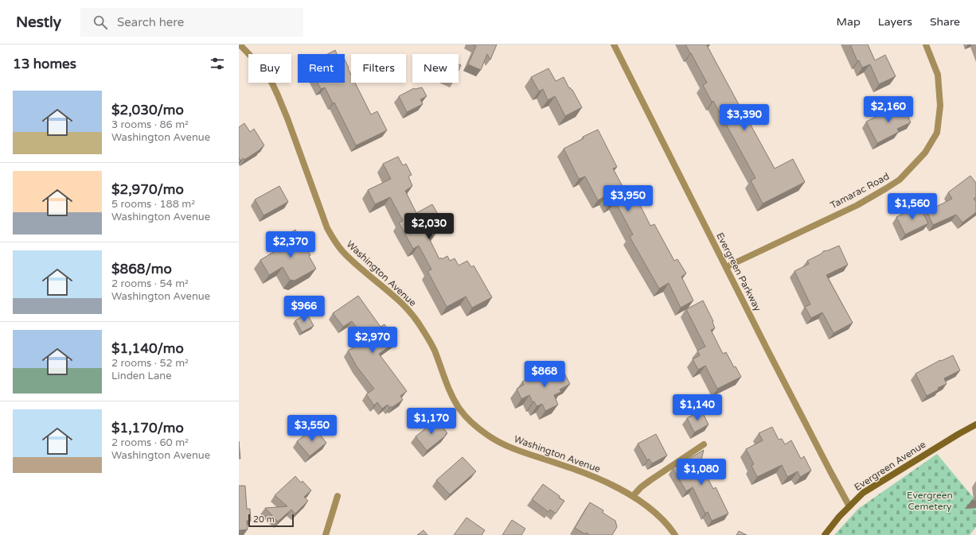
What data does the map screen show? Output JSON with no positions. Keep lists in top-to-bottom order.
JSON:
{
  "streets": {
    "main road": ["Evergreen Avenue"],
    "street": ["Tamarac Road", "Evergreen Parkway", "Washington Avenue"]
  },
  "crossings": [
    ["Tamarac Road", "Evergreen Parkway"],
    ["Evergreen Parkway", "Evergreen Avenue"]
  ],
  "parks": ["Evergreen Cemetery"],
  "scale_bar": "20 m",
  "page": {
    "header": "Nestly",
    "search": "Search here",
    "nav": ["Map", "Layers", "Share"],
    "heading": "13 homes",
    "chip": [
      "Buy",
      "Rent",
      "Filters",
      "New"
    ],
    "list": [
      {
        "name": "$2,030/mo",
        "note": "3 rooms · 86 m² · Washington Avenue"
      },
      {
        "name": "$2,970/mo",
        "note": "5 rooms · 188 m² · Washington Avenue"
      },
      {
        "name": "$868/mo",
        "note": "2 rooms · 54 m² · Washington Avenue"
      },
      {
        "name": "$1,140/mo",
        "note": "2 rooms · 52 m² · Linden Lane"
      },
      {
        "name": "$1,170/mo",
        "note": "2 rooms · 60 m² · Washington Avenue"
      }
    ],
    "price": [
      "$2,160",
      "$3,390",
      "$3,950",
      "$1,560",
      "$2,030",
      "$2,370",
      "$966",
      "$2,970",
      "$868",
      "$1,140",
      "$1,170",
      "$3,550",
      "$1,080"
    ],
    "scale": "20 m"
  }
}
